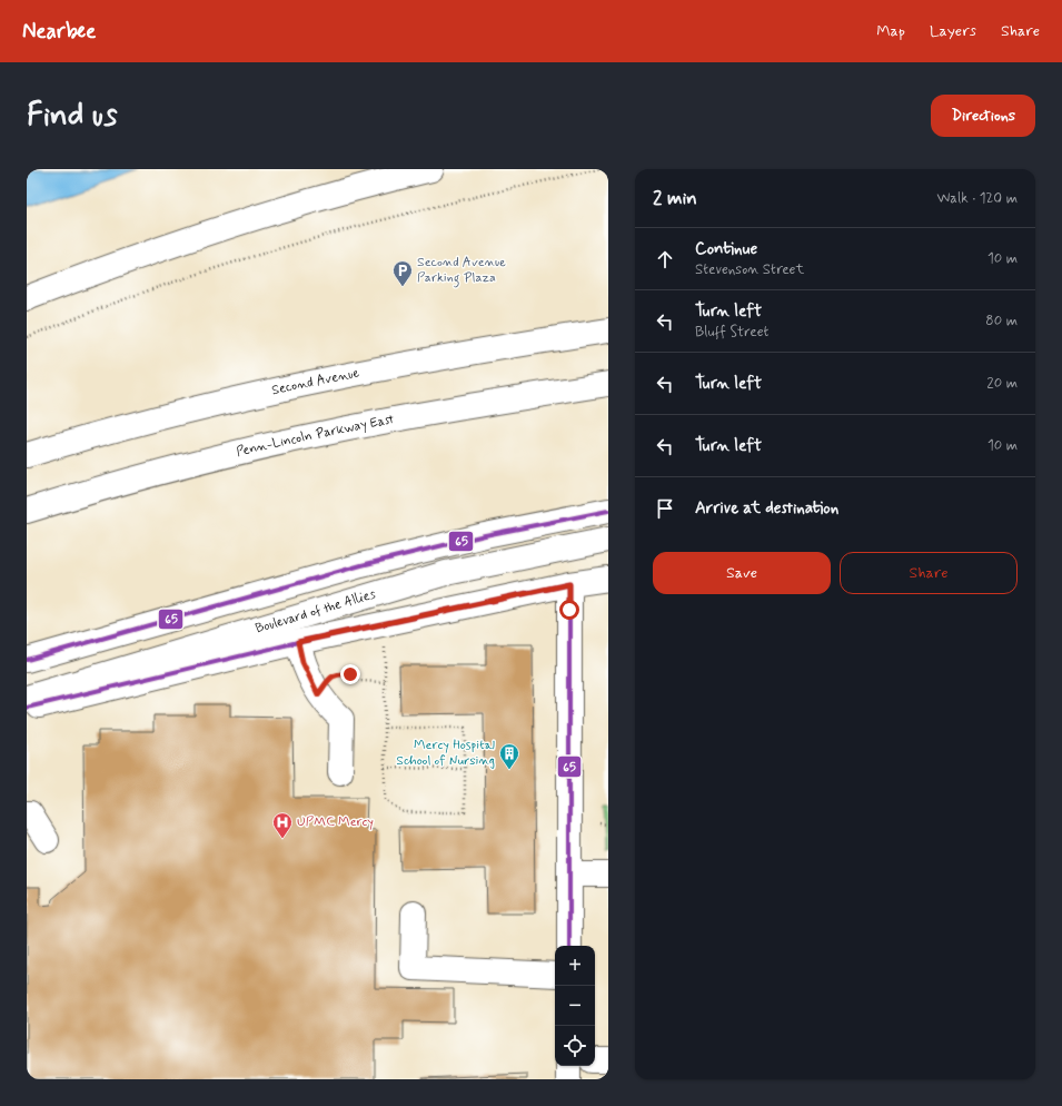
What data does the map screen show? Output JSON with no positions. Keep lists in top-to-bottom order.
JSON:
{
  "streets": {
    "main road": ["Second Avenue", "Penn-Lincoln Parkway East", "Boulevard of the Allies"]
  },
  "places": {
    "parking": ["Second Avenue Parking Plaza"],
    "building": ["Mercy Hospital School of Nursing"],
    "hospital": ["UPMC Mercy"]
  },
  "lines": ["transit line 65"],
  "page": {
    "header": "Nearbee",
    "nav": ["Map", "Layers", "Share"],
    "buttons": [
      "Directions",
      ["Save", "Share"]
    ],
    "title": "Find us",
    "heading": ["2 min", "Walk · 120 m"],
    "list": [
      ["Continue", "Stevenson Street", "10 m"],
      ["Turn left", "Bluff Street", "80 m"],
      ["Turn left", "20 m"],
      ["Turn left", "10 m"],
      "Arrive at destination"
    ],
    "map_buttons": ["+", "−"]
  }
}
